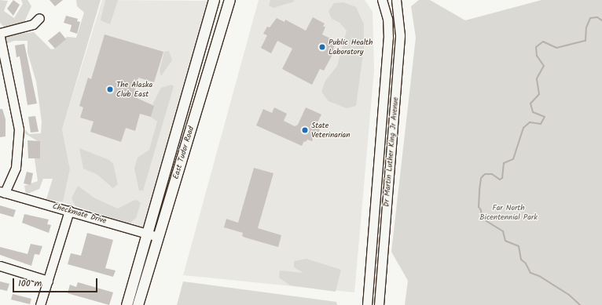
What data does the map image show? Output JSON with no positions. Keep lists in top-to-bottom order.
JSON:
{
  "streets": {
    "main road": ["East Tudor Road"],
    "street": ["Dr Martin Luther King Jr Avenue", "Checkmate Drive"]
  },
  "crossings": [
    ["East Tudor Road", "Checkmate Drive"]
  ],
  "parks": ["Far North Bicentennial Park"],
  "places": ["Public Health Laboratory", "The Alaska Club East", "State Veterinarian"],
  "scale_bar": "100 m"
}
